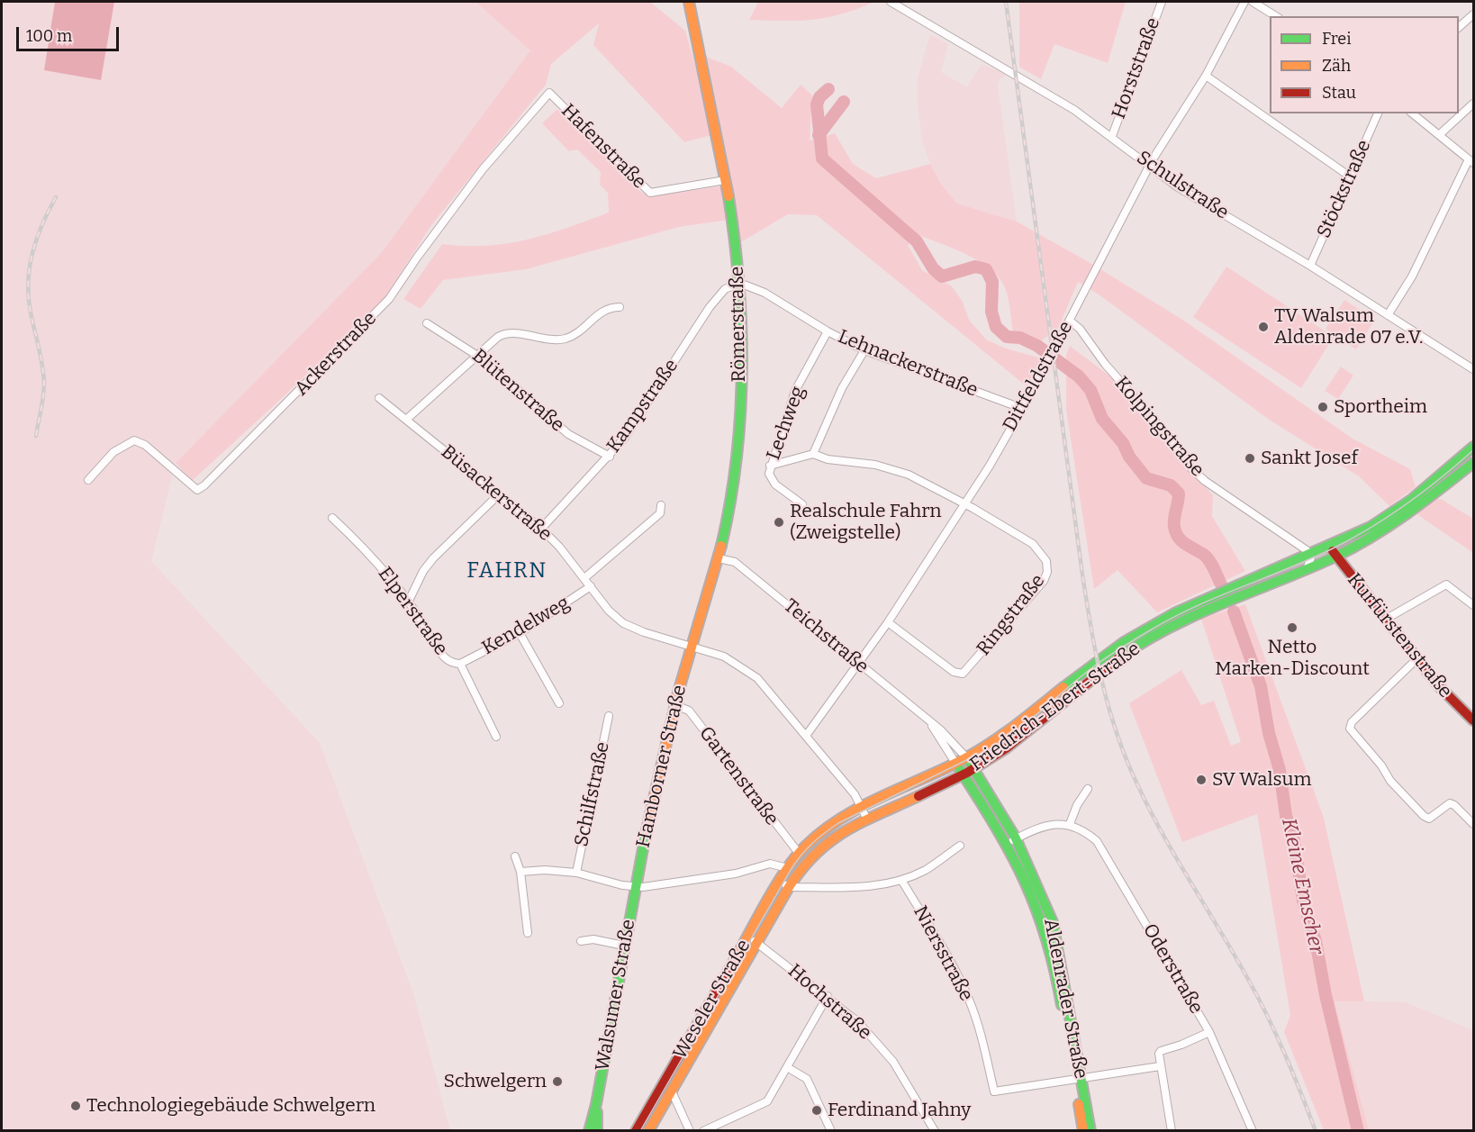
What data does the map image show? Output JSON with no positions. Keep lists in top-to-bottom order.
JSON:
{
  "streets": {
    "main road": [
      "Römerstraße",
      "Kurfürstenstraße",
      "Friedrich-Ebert-Straße",
      "Hamborner Straße",
      "Walsumer Straße",
      "Aldenrader Straße",
      "Weseler Straße"
    ],
    "street": [
      "Horststraße",
      "Hafenstraße",
      "Schulstraße",
      "Stöckstraße",
      "Ackerstraße",
      "Lehnackerstraße",
      "Dittfeldstraße",
      "Blütenstraße",
      "Kampstraße",
      "Lechweg",
      "Kolpingstraße",
      "Büsackerstraße",
      "Elperstraße",
      "Ringstraße",
      "Kendelweg",
      "Teichstraße",
      "Gartenstraße",
      "Schilfstraße",
      "Niersstraße",
      "Oderstraße",
      "Hochstraße"
    ]
  },
  "crossings": [
    ["Horststraße", "Schulstraße"],
    ["Hafenstraße", "Römerstraße"],
    ["Hafenstraße", "Ackerstraße"],
    ["Schulstraße", "Stöckstraße"],
    ["Schulstraße", "Dittfeldstraße"],
    ["Römerstraße", "Lehnackerstraße"],
    ["Römerstraße", "Kampstraße"],
    ["Römerstraße", "Büsackerstraße"],
    ["Römerstraße", "Teichstraße"],
    ["Römerstraße", "Hamborner Straße"],
    ["Lehnackerstraße", "Dittfeldstraße"],
    ["Lehnackerstraße", "Kampstraße"],
    ["Lehnackerstraße", "Lechweg"],
    ["Dittfeldstraße", "Kolpingstraße"],
    ["Dittfeldstraße", "Büsackerstraße"],
    ["Dittfeldstraße", "Ringstraße"],
    ["Dittfeldstraße", "Teichstraße"],
    ["Blütenstraße", "Kampstraße"],
    ["Kampstraße", "Büsackerstraße"],
    ["Kolpingstraße", "Friedrich-Ebert-Straße"],
    ["Büsackerstraße", "Kendelweg"],
    ["Büsackerstraße", "Friedrich-Ebert-Straße"],
    ["Büsackerstraße", "Hamborner Straße"],
    ["Elperstraße", "Kendelweg"],
    ["Kurfürstenstraße", "Friedrich-Ebert-Straße"],
    ["Teichstraße", "Friedrich-Ebert-Straße"],
    ["Teichstraße", "Aldenrader Straße"],
    ["Friedrich-Ebert-Straße", "Gartenstraße"],
    ["Friedrich-Ebert-Straße", "Aldenrader Straße"],
    ["Friedrich-Ebert-Straße", "Weseler Straße"],
    ["Hamborner Straße", "Gartenstraße"],
    ["Hamborner Straße", "Walsumer Straße"],
    ["Niersstraße", "Aldenrader Straße"],
    ["Weseler Straße", "Hochstraße"]
  ],
  "districts": ["FAHRN"],
  "water": ["Kleine Emscher"],
  "places": [
    "TV Walsum Aldenrade 07 e.V.",
    "Sportheim",
    "Sankt Josef",
    "Realschule Fahrn (Zweigstelle)",
    "Netto Marken-Discount",
    "SV Walsum",
    "Schwelgern",
    "Technologiegebäude Schwelgern",
    "Ferdinand Jahny"
  ],
  "legend": ["Frei", "Zäh", "Stau"],
  "scale_bar": "100 m"
}
